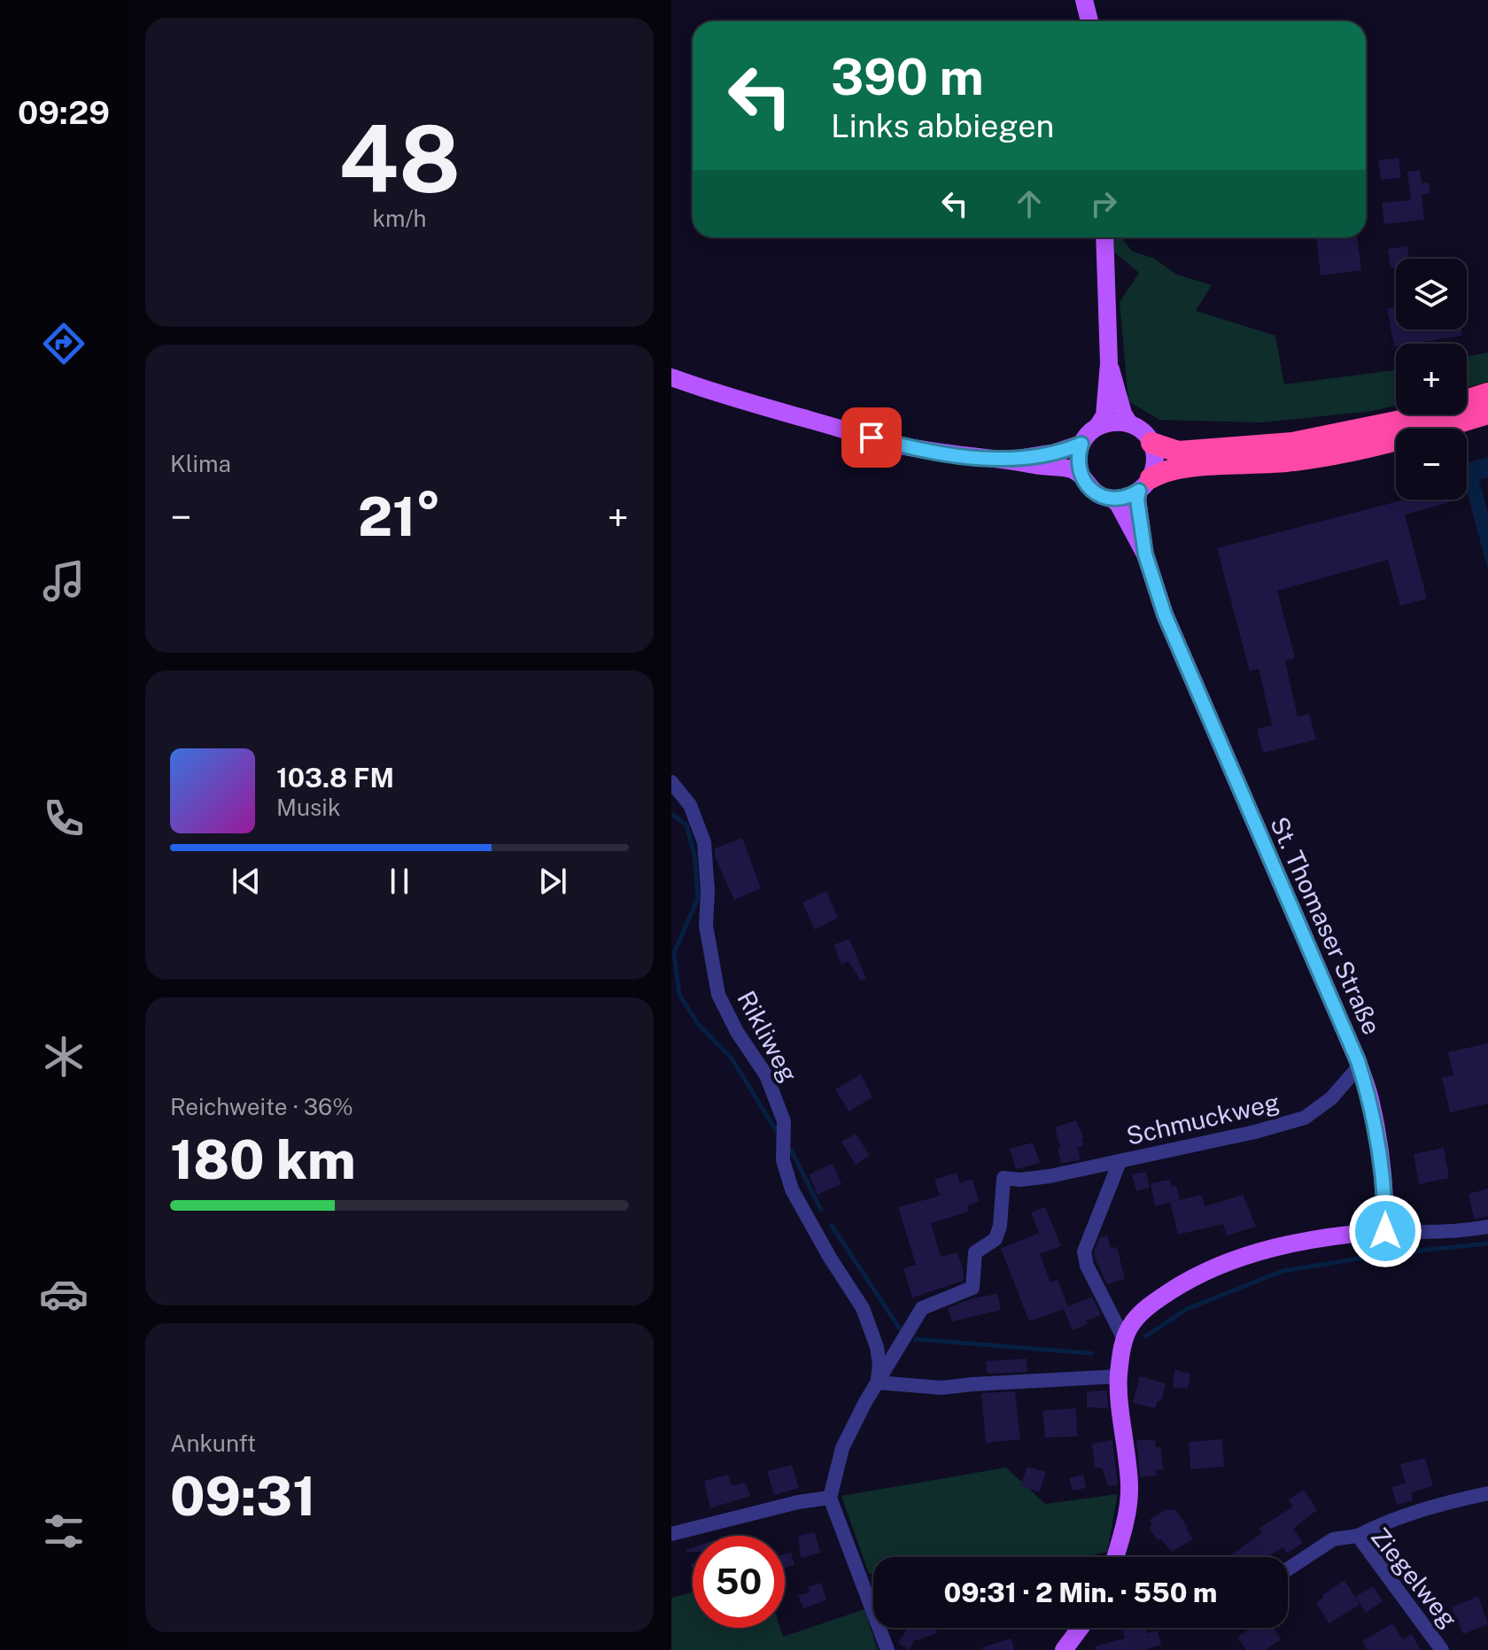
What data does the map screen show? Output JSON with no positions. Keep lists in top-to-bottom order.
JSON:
{
  "streets": {
    "main road": ["St. Thomaser Straße"],
    "street": ["Rikliweg", "Schmuckweg", "Ziegelweg"]
  },
  "crossings": [
    ["St. Thomaser Straße", "Schmuckweg"],
    ["Rikliweg", "Schmuckweg"]
  ],
  "page": {
    "tabs": "09:29",
    "tile": [
      ["48", "km/h"],
      "Klima",
      ["Reichweite · 36%", "180 km"],
      ["Ankunft", "09:31"]
    ],
    "turn": ["390 m", "Links abbiegen"],
    "map_buttons": ["+", "−"],
    "heat": ["−", "21°", "+"],
    "song": ["103.8 FM", "Musik"],
    "limit": "50",
    "trip": "09:31 · 2 Min. · 550 m"
  }
}
